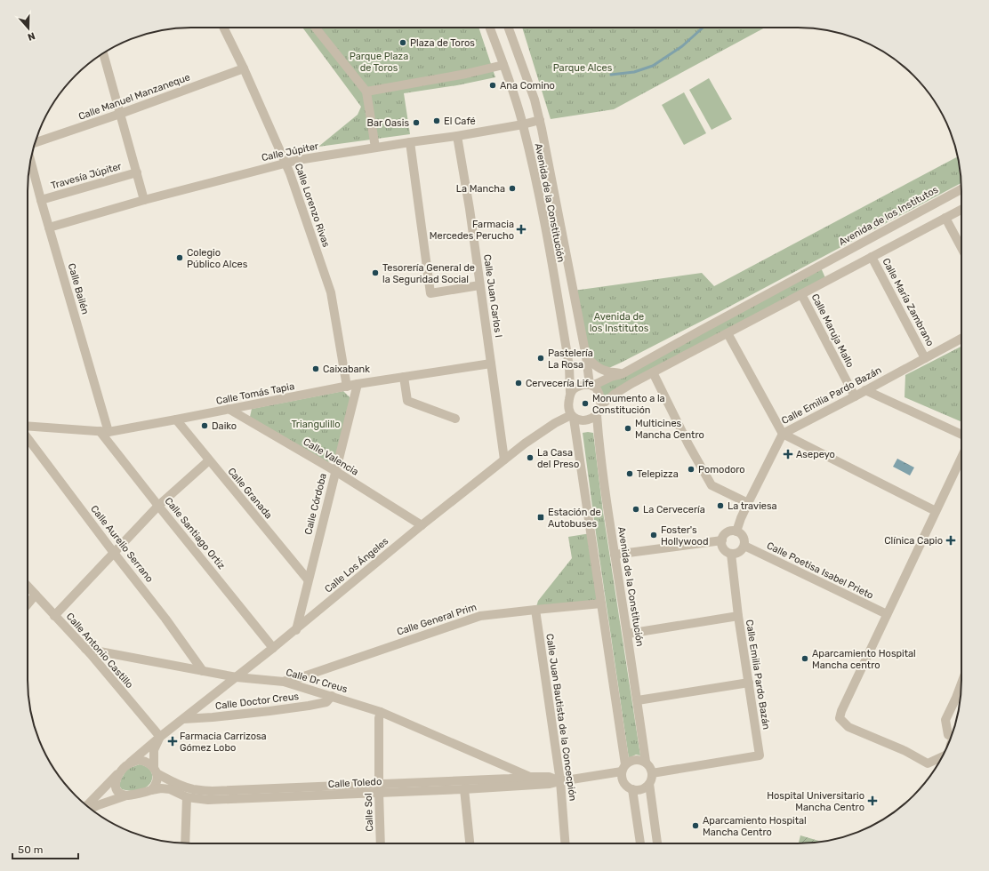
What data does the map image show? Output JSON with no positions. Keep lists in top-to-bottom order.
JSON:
{
  "streets": {
    "street": [
      "Calle Manuel Manzaneque",
      "Calle Júpiter",
      "Travesía Júpiter",
      "Avenida de la Constitución",
      "Calle Lorenzo Rivas",
      "Avenida de los Institutos",
      "Calle Bailén",
      "Calle Juan Carlos I",
      "Calle María Zambrano",
      "Calle Maruja Mallo",
      "Calle Tomás Tapia",
      "Calle Emilia Pardo Bazán",
      "Calle Valencia",
      "Calle Granada",
      "Calle Córdoba",
      "Calle Santiago Ortiz",
      "Calle Aurelio Serrano",
      "Calle Los Ángeles",
      "Calle Poetisa Isabel Prieto",
      "Calle General Prim",
      "Calle Antonio Castillo",
      "Calle Dr Creus",
      "Calle Doctor Creus",
      "Calle Juan Bautista de la Concecpión",
      "Calle Toledo",
      "Calle Sol"
    ]
  },
  "crossings": [
    ["Calle Manuel Manzaneque", "Calle Lorenzo Rivas"],
    ["Calle Júpiter", "Avenida de la Constitución"],
    ["Calle Júpiter", "Calle Lorenzo Rivas"],
    ["Calle Júpiter", "Calle Bailén"],
    ["Calle Júpiter", "Calle Juan Carlos I"],
    ["Travesía Júpiter", "Calle Bailén"],
    ["Avenida de la Constitución", "Avenida de los Institutos"],
    ["Avenida de la Constitución", "Calle Emilia Pardo Bazán"],
    ["Avenida de la Constitución", "Calle Los Ángeles"],
    ["Avenida de la Constitución", "Calle Toledo"],
    ["Calle Lorenzo Rivas", "Calle Tomás Tapia"],
    ["Avenida de los Institutos", "Calle Los Ángeles"],
    ["Calle Bailén", "Calle Tomás Tapia"],
    ["Calle Bailén", "Calle Santiago Ortiz"],
    ["Calle Juan Carlos I", "Calle Tomás Tapia"],
    ["Calle Juan Carlos I", "Calle Los Ángeles"],
    ["Calle María Zambrano", "Calle Emilia Pardo Bazán"],
    ["Calle Maruja Mallo", "Calle Emilia Pardo Bazán"],
    ["Calle Tomás Tapia", "Calle Valencia"],
    ["Calle Tomás Tapia", "Calle Granada"],
    ["Calle Tomás Tapia", "Calle Córdoba"],
    ["Calle Tomás Tapia", "Calle Santiago Ortiz"],
    ["Calle Emilia Pardo Bazán", "Calle Poetisa Isabel Prieto"],
    ["Calle Emilia Pardo Bazán", "Calle Toledo"],
    ["Calle Valencia", "Calle Córdoba"],
    ["Calle Valencia", "Calle Los Ángeles"],
    ["Calle Granada", "Calle Córdoba"],
    ["Calle Córdoba", "Calle Los Ángeles"],
    ["Calle Santiago Ortiz", "Calle Los Ángeles"],
    ["Calle Aurelio Serrano", "Calle Dr Creus"],
    ["Calle Los Ángeles", "Calle Antonio Castillo"],
    ["Calle Los Ángeles", "Calle Dr Creus"],
    ["Calle Los Ángeles", "Calle Doctor Creus"],
    ["Calle Los Ángeles", "Calle Toledo"],
    ["Calle General Prim", "Calle Dr Creus"],
    ["Calle General Prim", "Calle Juan Bautista de la Concecpión"],
    ["Calle Antonio Castillo", "Calle Dr Creus"],
    ["Calle Dr Creus", "Calle Doctor Creus"],
    ["Calle Dr Creus", "Calle Toledo"],
    ["Calle Dr Creus", "Calle Sol"],
    ["Calle Juan Bautista de la Concecpión", "Calle Toledo"],
    ["Calle Toledo", "Calle Sol"]
  ],
  "parks": [
    "Parque Plaza de Toros",
    "Parque Alces",
    "Avenida de los Institutos",
    "Triangulillo"
  ],
  "places": {
    "other": [
      "Plaza de Toros",
      "Ana Comino",
      "El Café",
      "Bar Oasis",
      "La Mancha",
      "Colegio Público Alces",
      "Tesorería General de la Seguridad Social",
      "Pastelería La Rosa",
      "Caixabank",
      "Cervecería Life",
      "Monumento a la Constitución",
      "Daiko",
      "Multicines Mancha Centro",
      "La Casa del Preso",
      "Pomodoro",
      "Telepizza",
      "La traviesa",
      "La Cervecería",
      "Foster's Hollywood",
      "Aparcamiento Hospital Mancha centro",
      "Aparcamiento Hospital Mancha Centro"
    ],
    "health": [
      "Farmacia Mercedes Perucho",
      "Asepeyo",
      "Clínica Capio",
      "Farmacia Carrizosa Gómez Lobo",
      "Hospital Universitario Mancha Centro"
    ],
    "transit": ["Estación de Autobuses"]
  },
  "scale_bar": "50 m",
  "north": "bottom"
}
